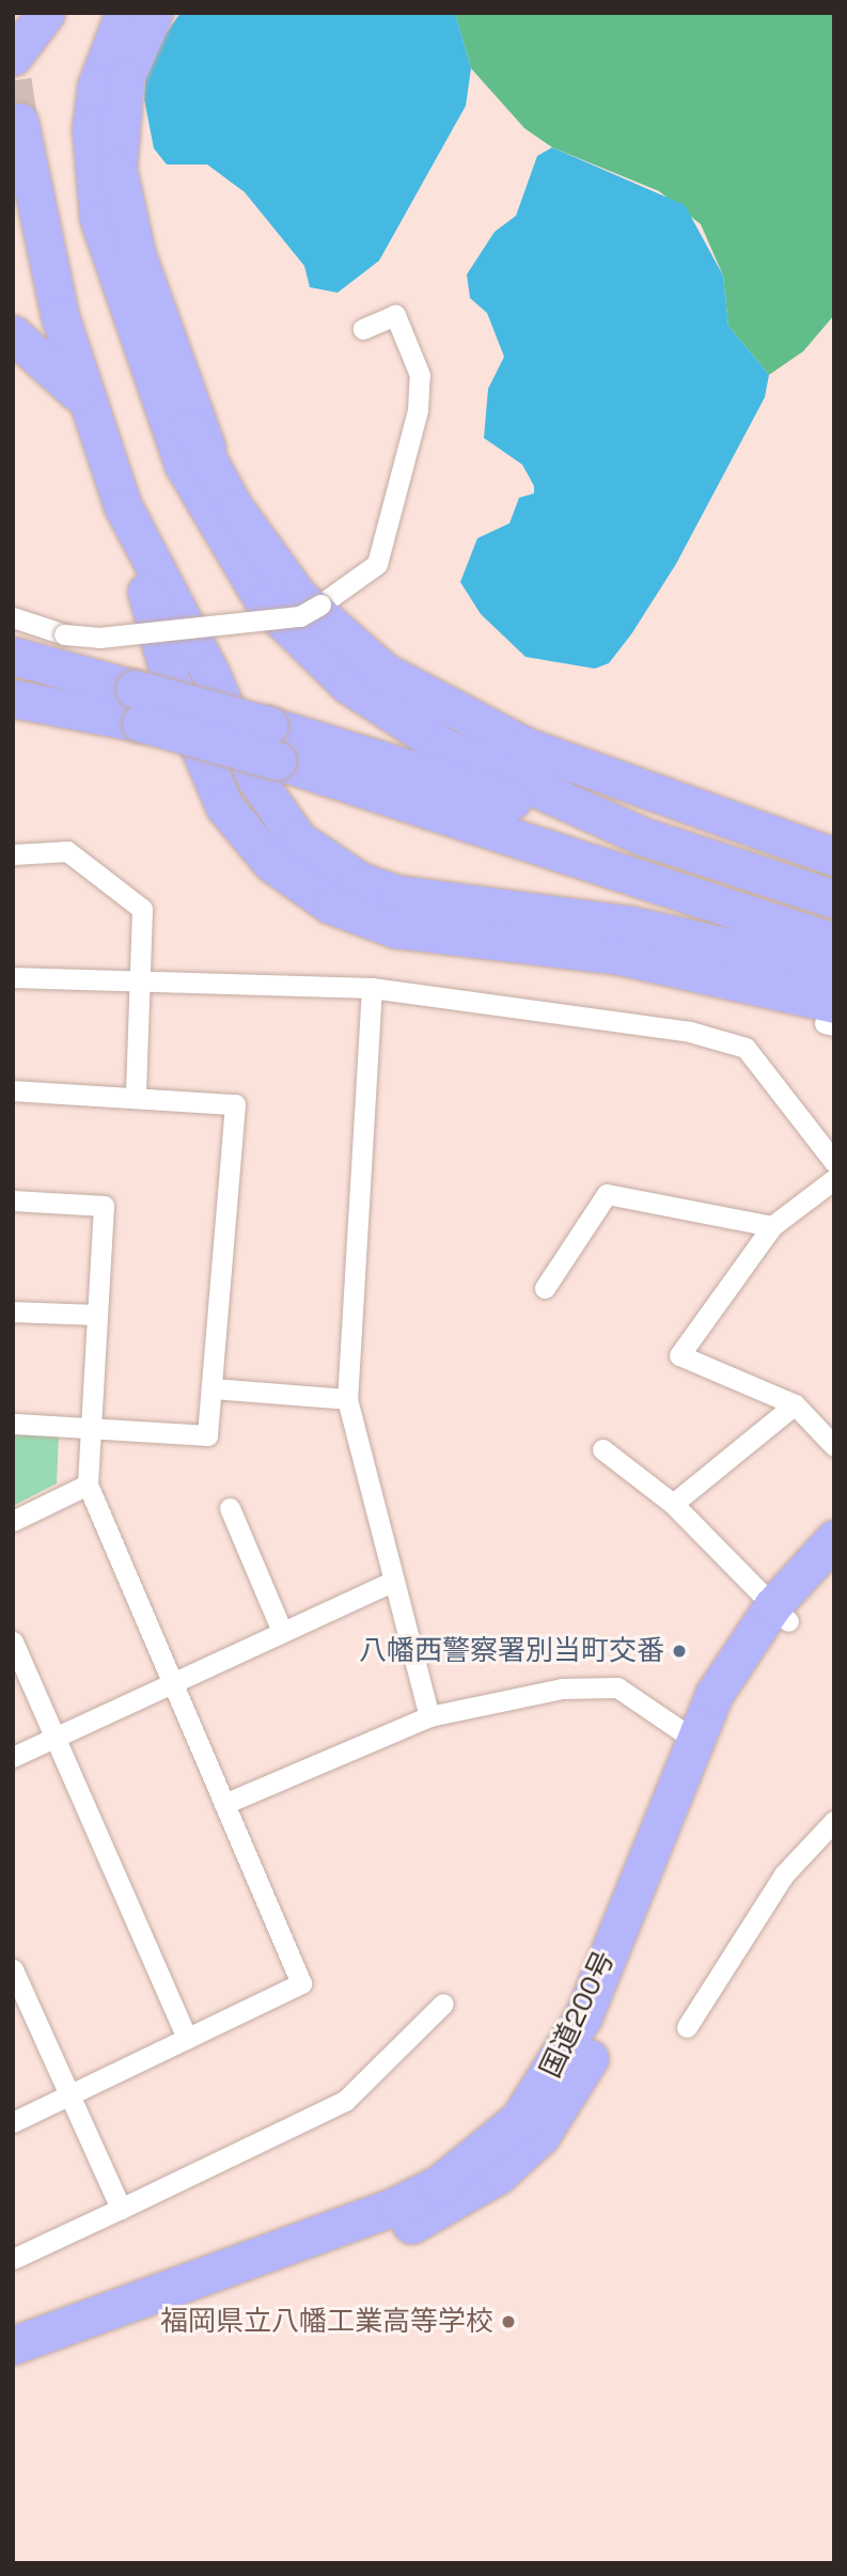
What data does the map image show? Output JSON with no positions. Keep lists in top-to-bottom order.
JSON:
{
  "streets": {
    "highway": ["国道200号"]
  },
  "places": ["八幡西警察署別当町交番", "福岡県立八幡工業高等学校"]
}
